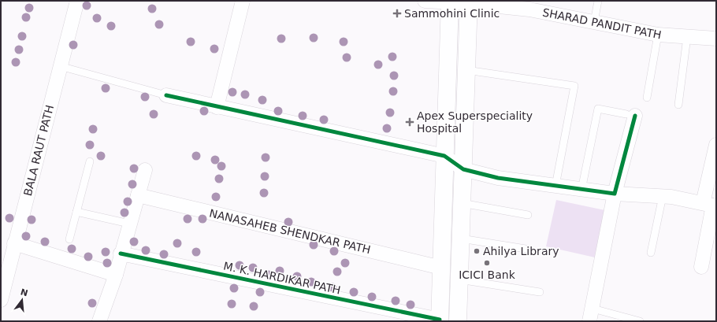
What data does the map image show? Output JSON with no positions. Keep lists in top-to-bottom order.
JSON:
{
  "streets": {
    "street": [
      "SHARAD PANDIT PATH",
      "BALA RAUT PATH",
      "NANASAHEB SHENDKAR PATH",
      "M. K. HARDIKAR PATH"
    ]
  },
  "places": {
    "health": ["Sammohini Clinic", "Apex Superspeciality Hospital"],
    "other": ["Ahilya Library", "ICICI Bank"]
  },
  "north": "top"
}
